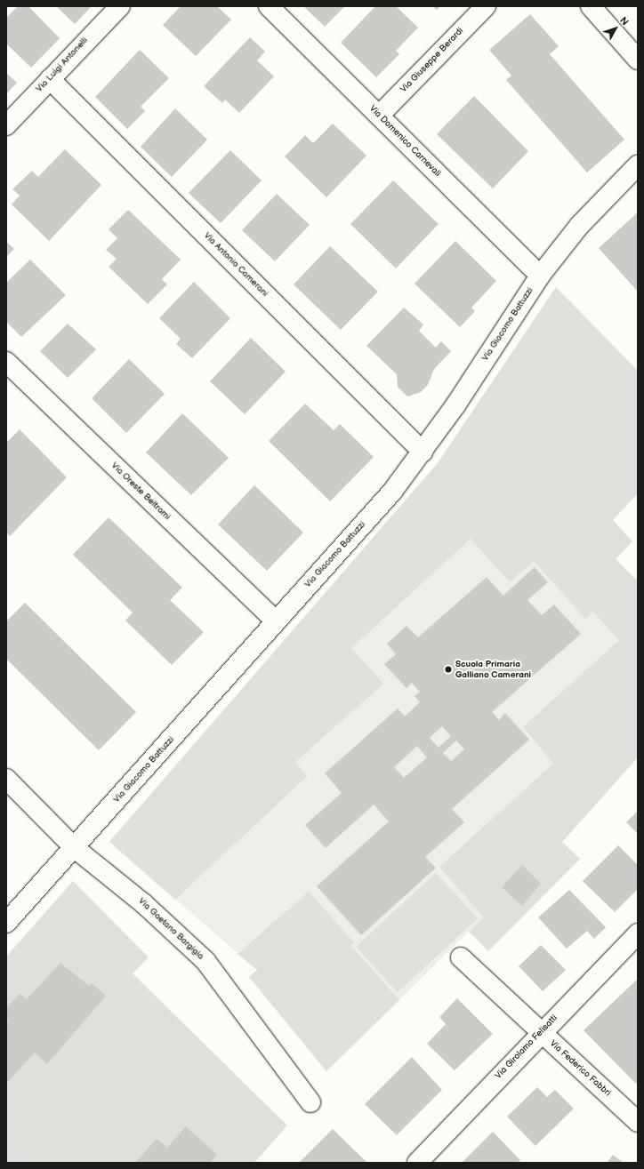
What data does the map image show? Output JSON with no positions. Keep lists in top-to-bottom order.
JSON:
{
  "streets": {
    "street": [
      "Via Giuseppe Berardi",
      "Via Luigi Antonelli",
      "Via Domenico Carnevali",
      "Via Antonio Camerani",
      "Via Giacomo Battuzzi",
      "Via Oreste Beltrami",
      "Via Gaetano Bargigia",
      "Via Girolamo Felisatti",
      "Via Federico Fabbri"
    ]
  },
  "crossings": [
    ["Via Giuseppe Berardi", "Via Domenico Carnevali"],
    ["Via Luigi Antonelli", "Via Antonio Camerani"],
    ["Via Domenico Carnevali", "Via Giacomo Battuzzi"],
    ["Via Antonio Camerani", "Via Giacomo Battuzzi"],
    ["Via Giacomo Battuzzi", "Via Oreste Beltrami"],
    ["Via Giacomo Battuzzi", "Via Gaetano Bargigia"],
    ["Via Girolamo Felisatti", "Via Federico Fabbri"]
  ],
  "places": ["Scuola Primaria Galliano Camerani"],
  "north": "top right"
}
